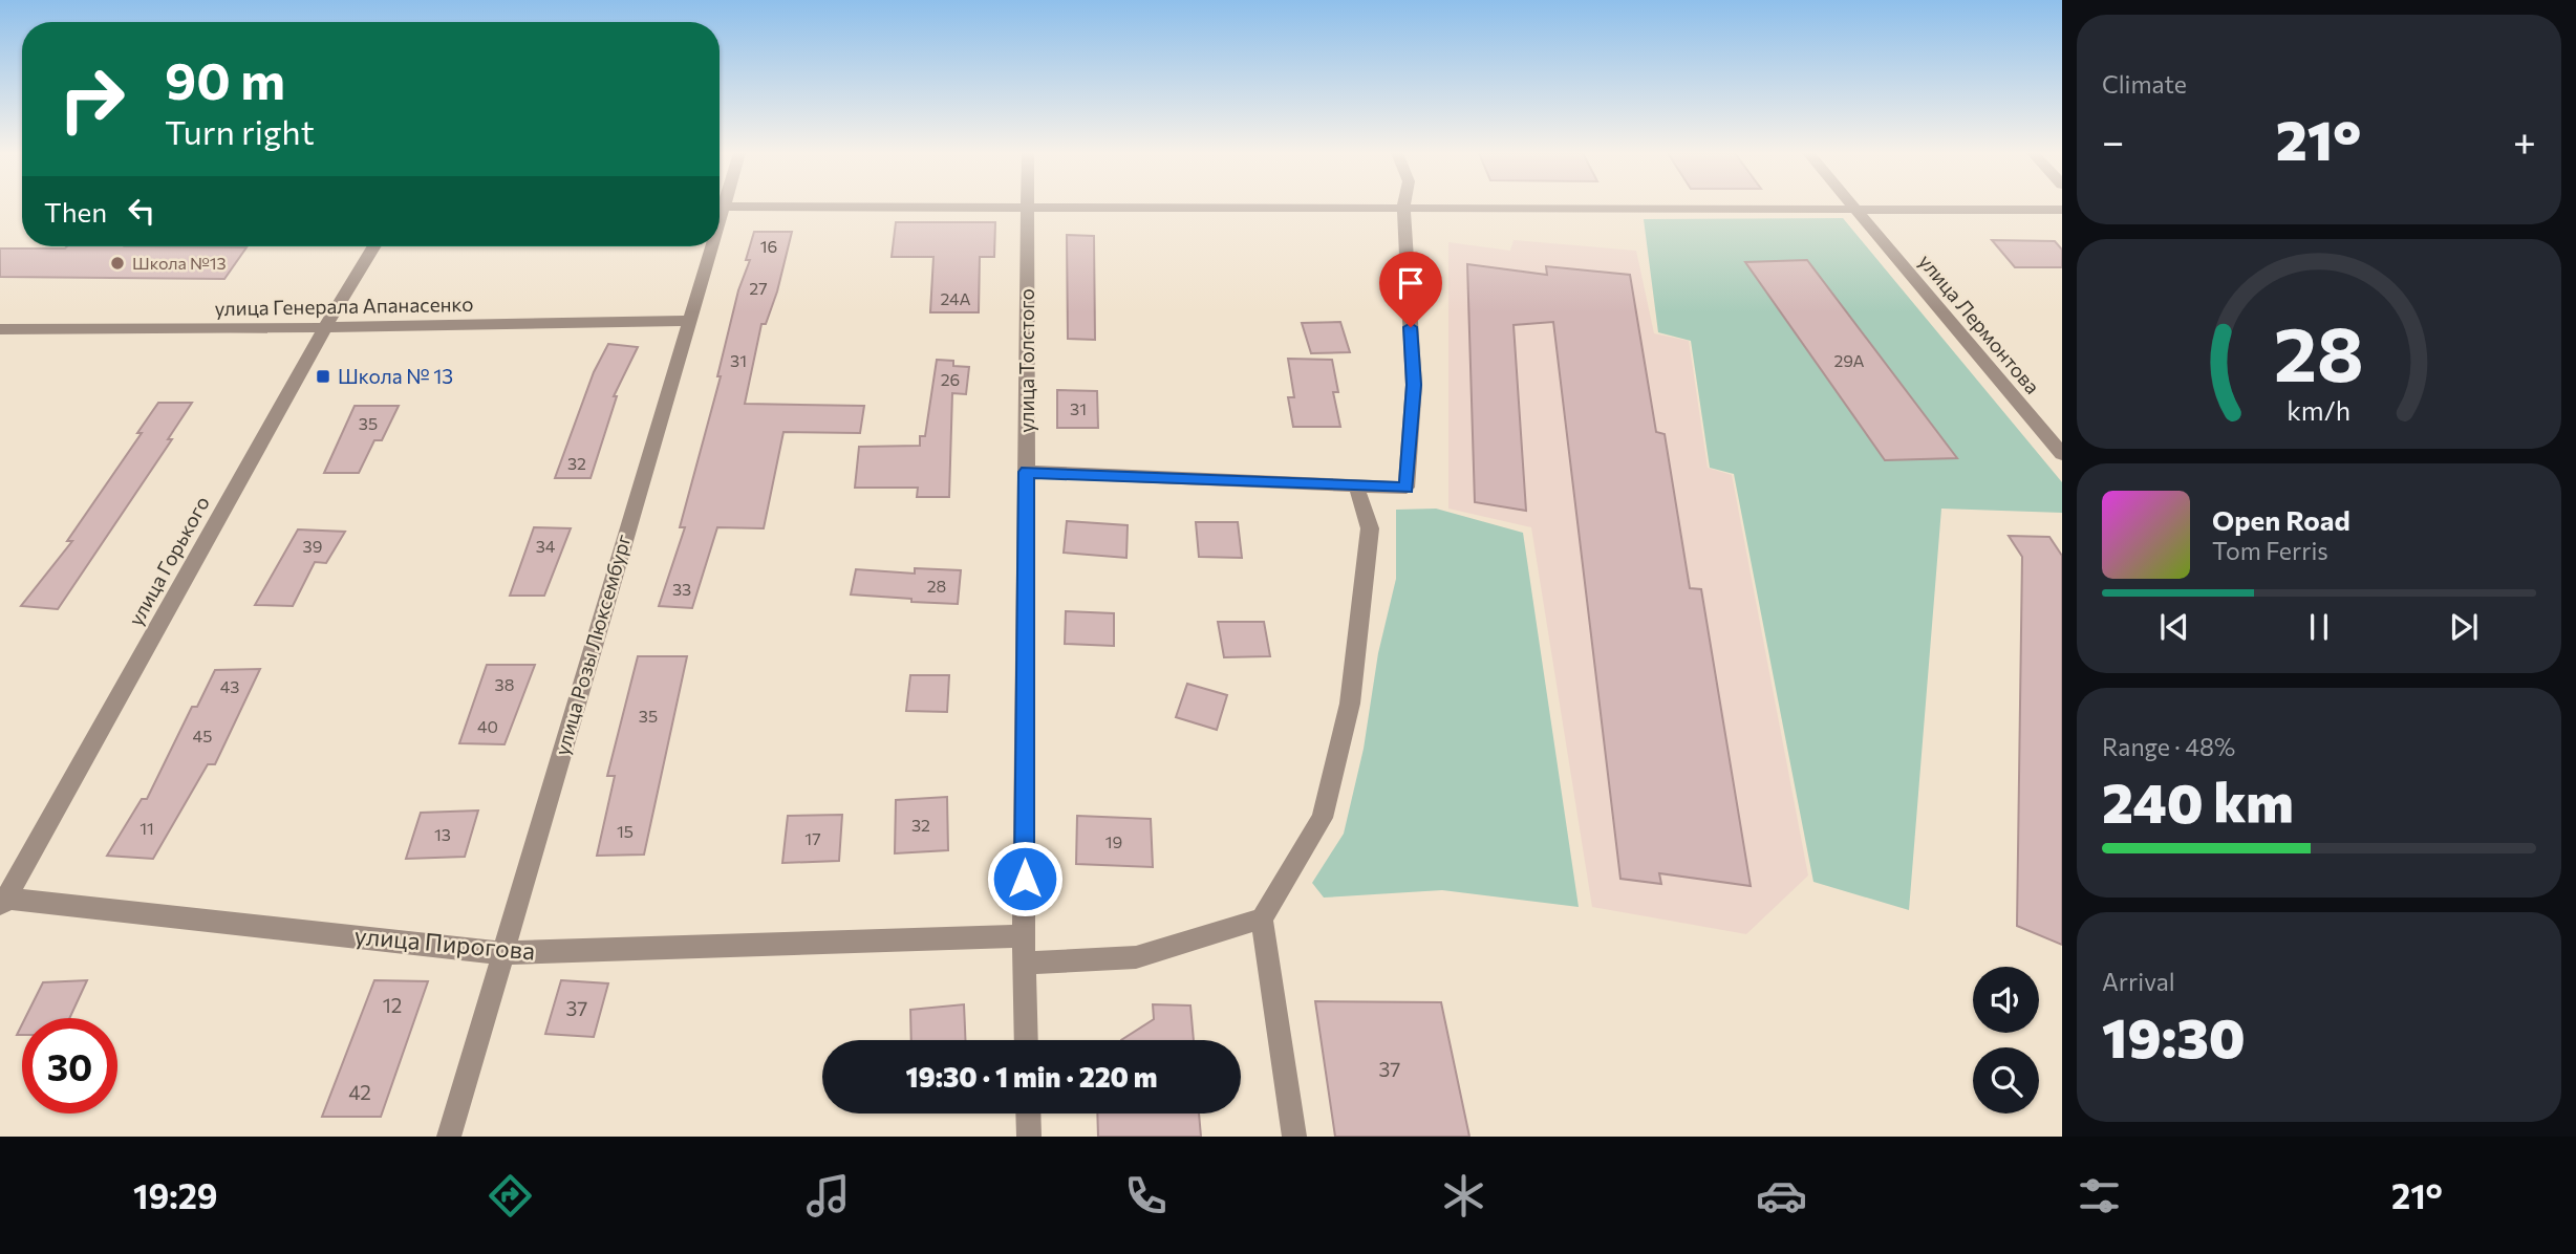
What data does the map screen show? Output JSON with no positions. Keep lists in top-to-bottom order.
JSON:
{
  "streets": {
    "street": [
      "улица Генерала Апанасенко",
      "улица Лермонтова",
      "улица Толстого",
      "улица Горького",
      "улица Розы Люксембург",
      "улица Пирогова"
    ]
  },
  "crossings": [
    ["улица Генерала Апанасенко", "улица Горького"],
    ["улица Генерала Апанасенко", "улица Розы Люксембург"],
    ["улица Толстого", "улица Пирогова"],
    ["улица Горького", "улица Пирогова"],
    ["улица Розы Люксембург", "улица Пирогова"]
  ],
  "places": {
    "other": ["Школа №13"],
    "transit": ["Школа № 13"]
  },
  "house_numbers": [
    "16",
    "27",
    "24А",
    "31",
    "29А",
    "26",
    "31",
    "35",
    "32",
    "39",
    "34",
    "28",
    "33",
    "38",
    "43",
    "35",
    "40",
    "45",
    "32",
    "11",
    "15",
    "13",
    "17",
    "19",
    "12",
    "37",
    "37",
    "42"
  ],
  "page": {
    "tile": [
      "Climate",
      ["Range · 48%", "240 km"],
      ["Arrival", "19:30"]
    ],
    "turn": ["90 m", "Turn right"],
    "heat": ["−", "21°", "+"],
    "then": "Then",
    "song": ["Open Road", "Tom Ferris"],
    "limit": "30",
    "trip": "19:30 · 1 min · 220 m",
    "tabs": ["19:29", "21°"],
    "gauge": ["28", "km/h"]
  }
}
